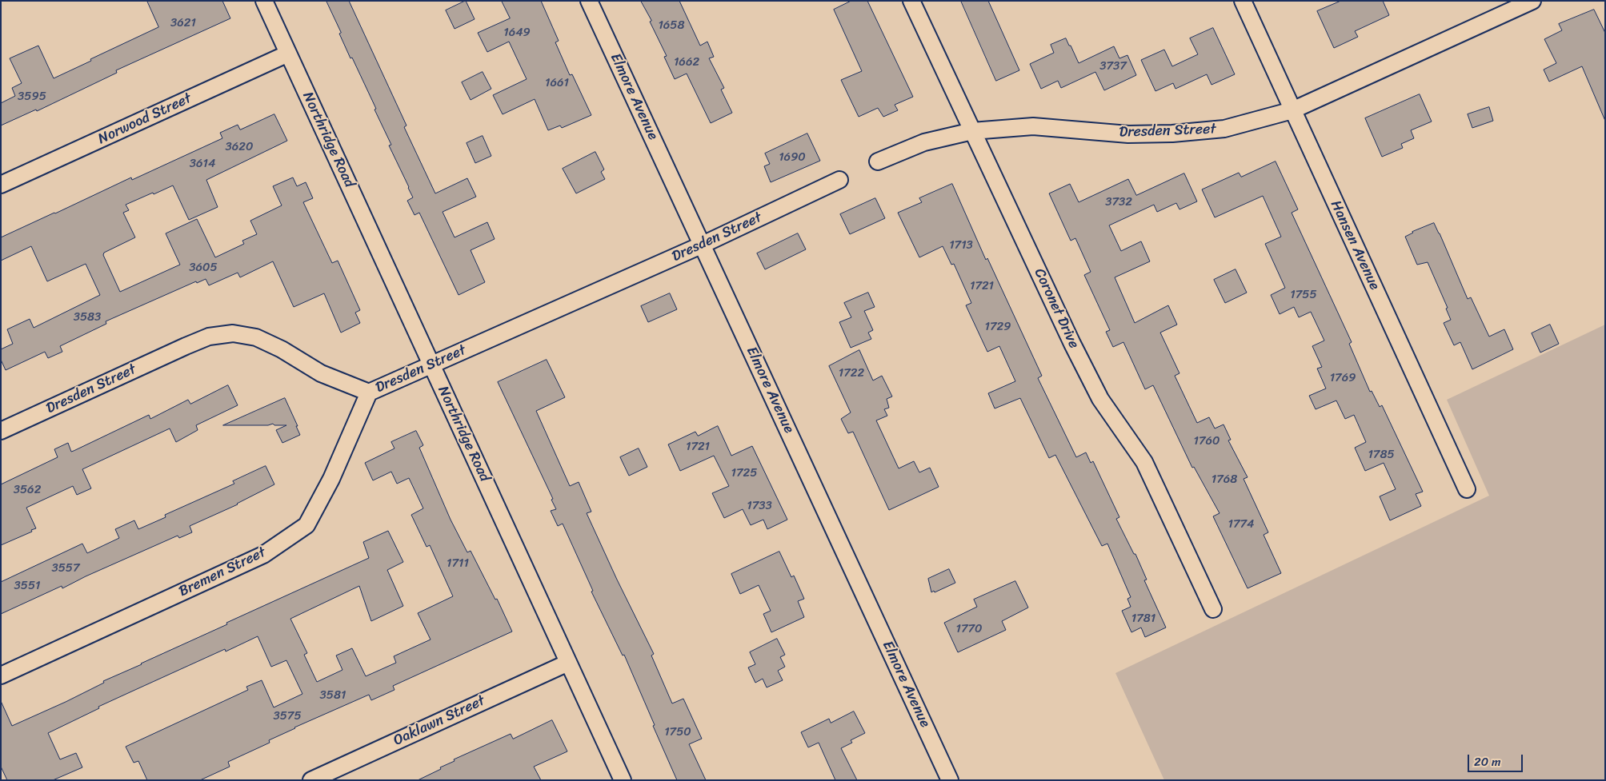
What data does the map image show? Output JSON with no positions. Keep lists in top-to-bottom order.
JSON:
{
  "streets": {
    "street": [
      "Elmore Avenue",
      "Norwood Street",
      "Dresden Street",
      "Northridge Road",
      "Hansen Avenue",
      "Coronet Drive",
      "Bremen Street",
      "Oaklawn Street"
    ]
  },
  "crossings": [
    ["Elmore Avenue", "Dresden Street"],
    ["Norwood Street", "Northridge Road"],
    ["Dresden Street", "Northridge Road"],
    ["Dresden Street", "Hansen Avenue"],
    ["Dresden Street", "Coronet Drive"],
    ["Dresden Street", "Bremen Street"],
    ["Northridge Road", "Oaklawn Street"]
  ],
  "house_numbers": [
    "3621",
    "1658",
    "1649",
    "1662",
    "3737",
    "1661",
    "3595",
    "3620",
    "1690",
    "3614",
    "3732",
    "1713",
    "3605",
    "1721",
    "1755",
    "3583",
    "1729",
    "1722",
    "1769",
    "1760",
    "1721",
    "1785",
    "1725",
    "1768",
    "3562",
    "1733",
    "1774",
    "1711",
    "3557",
    "3551",
    "1781",
    "1770",
    "3581",
    "3575",
    "1750"
  ],
  "scale_bar": "20 m"
}
